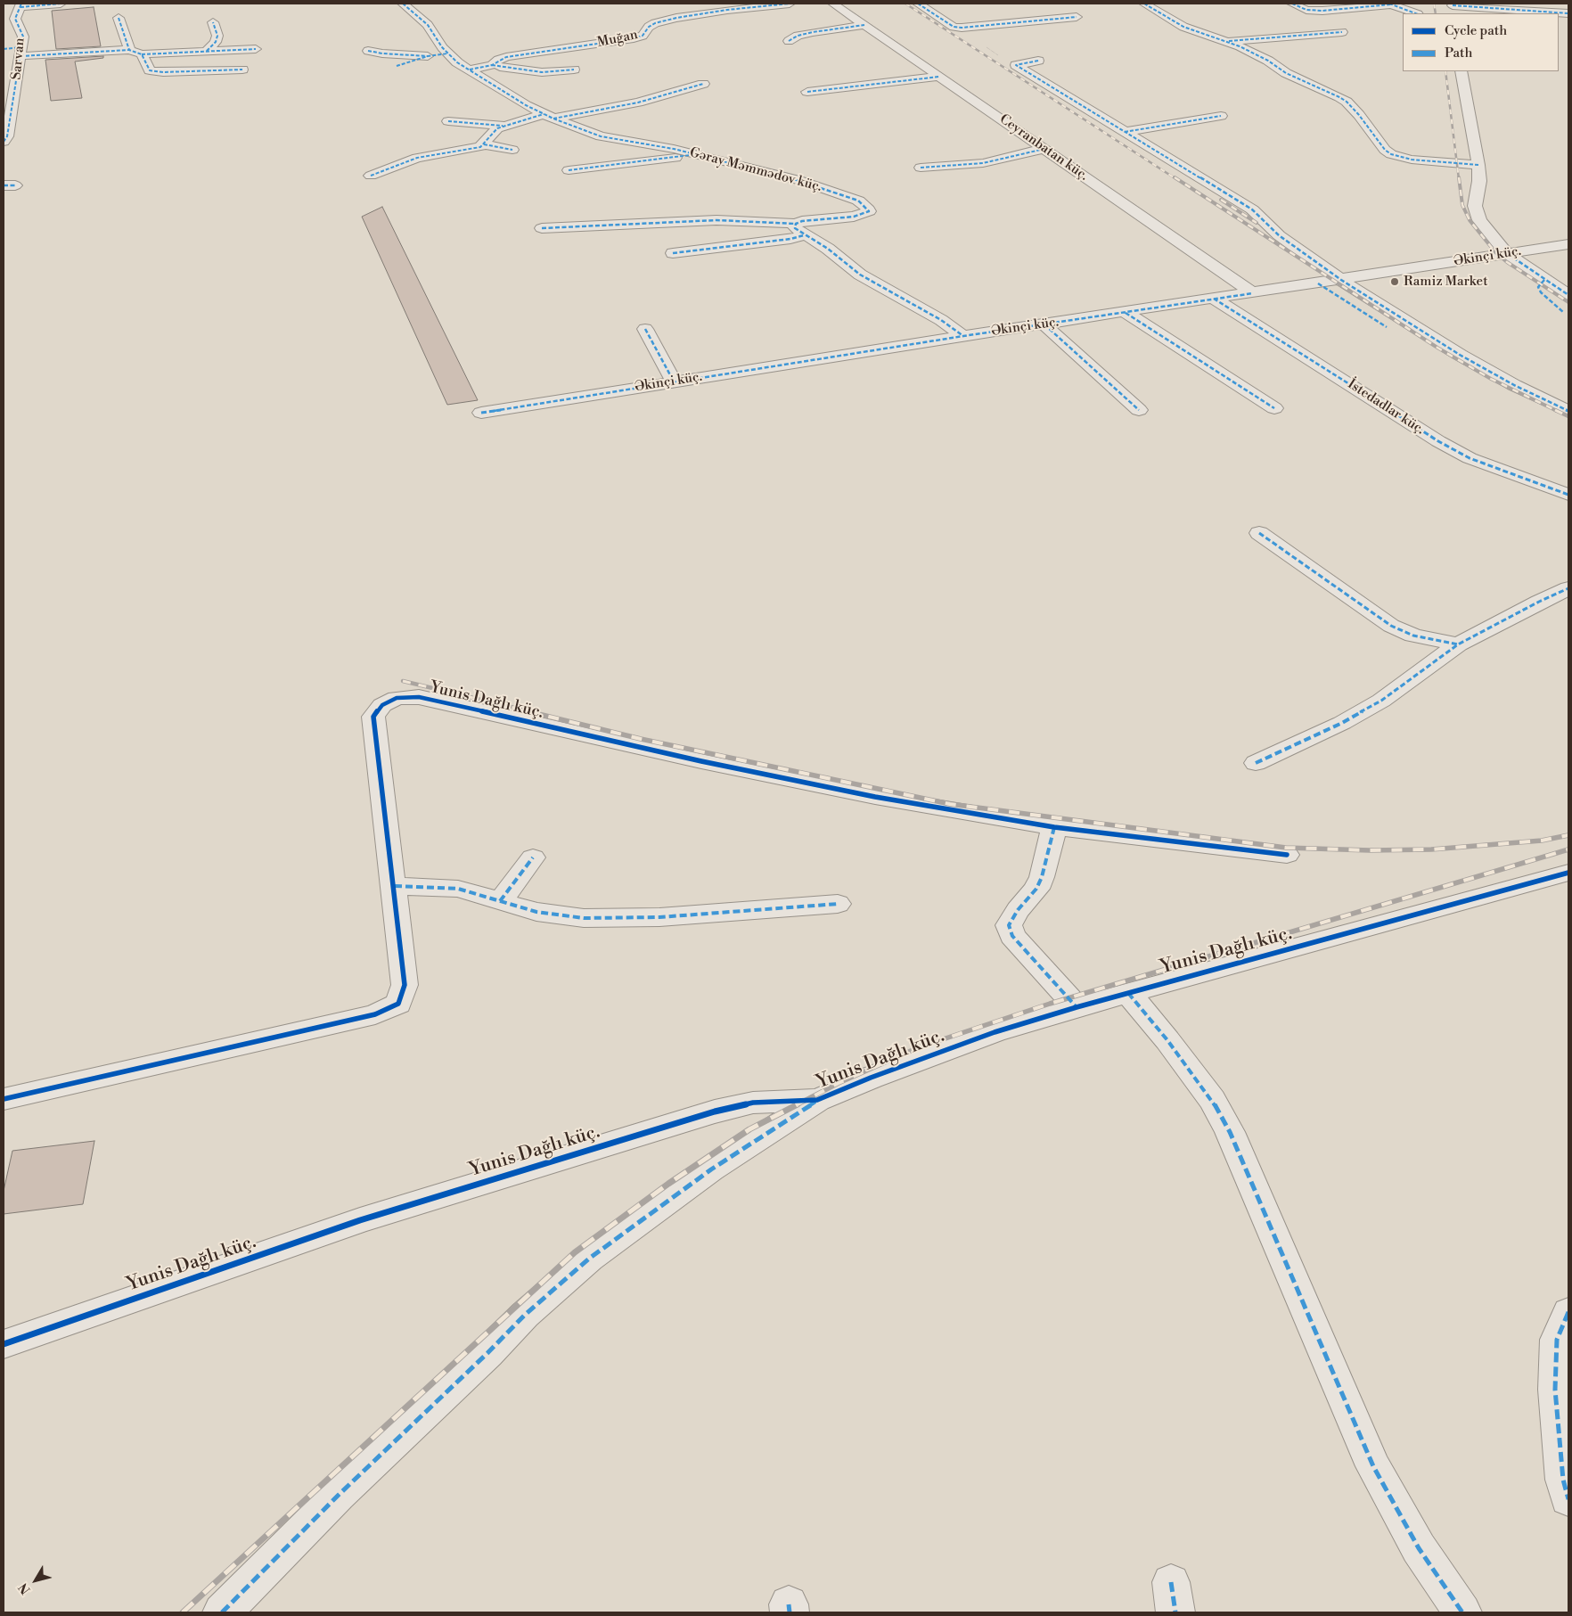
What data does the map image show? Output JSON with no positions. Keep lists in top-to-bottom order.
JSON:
{
  "streets": {
    "street": [
      "Muğan",
      "Sarvan",
      "Ceyranbatan küç.",
      "Gəray Məmmədov küç.",
      "Əkinçi küç.",
      "İstedadlar küç.",
      "Yunis Dağlı küç."
    ]
  },
  "crossings": [
    ["Muğan", "Gəray Məmmədov küç."],
    ["Ceyranbatan küç.", "Əkinçi küç."],
    ["Əkinçi küç.", "İstedadlar küç."]
  ],
  "places": ["Ramiz Market"],
  "legend": ["Cycle path", "Path"],
  "north": "bottom left"
}
